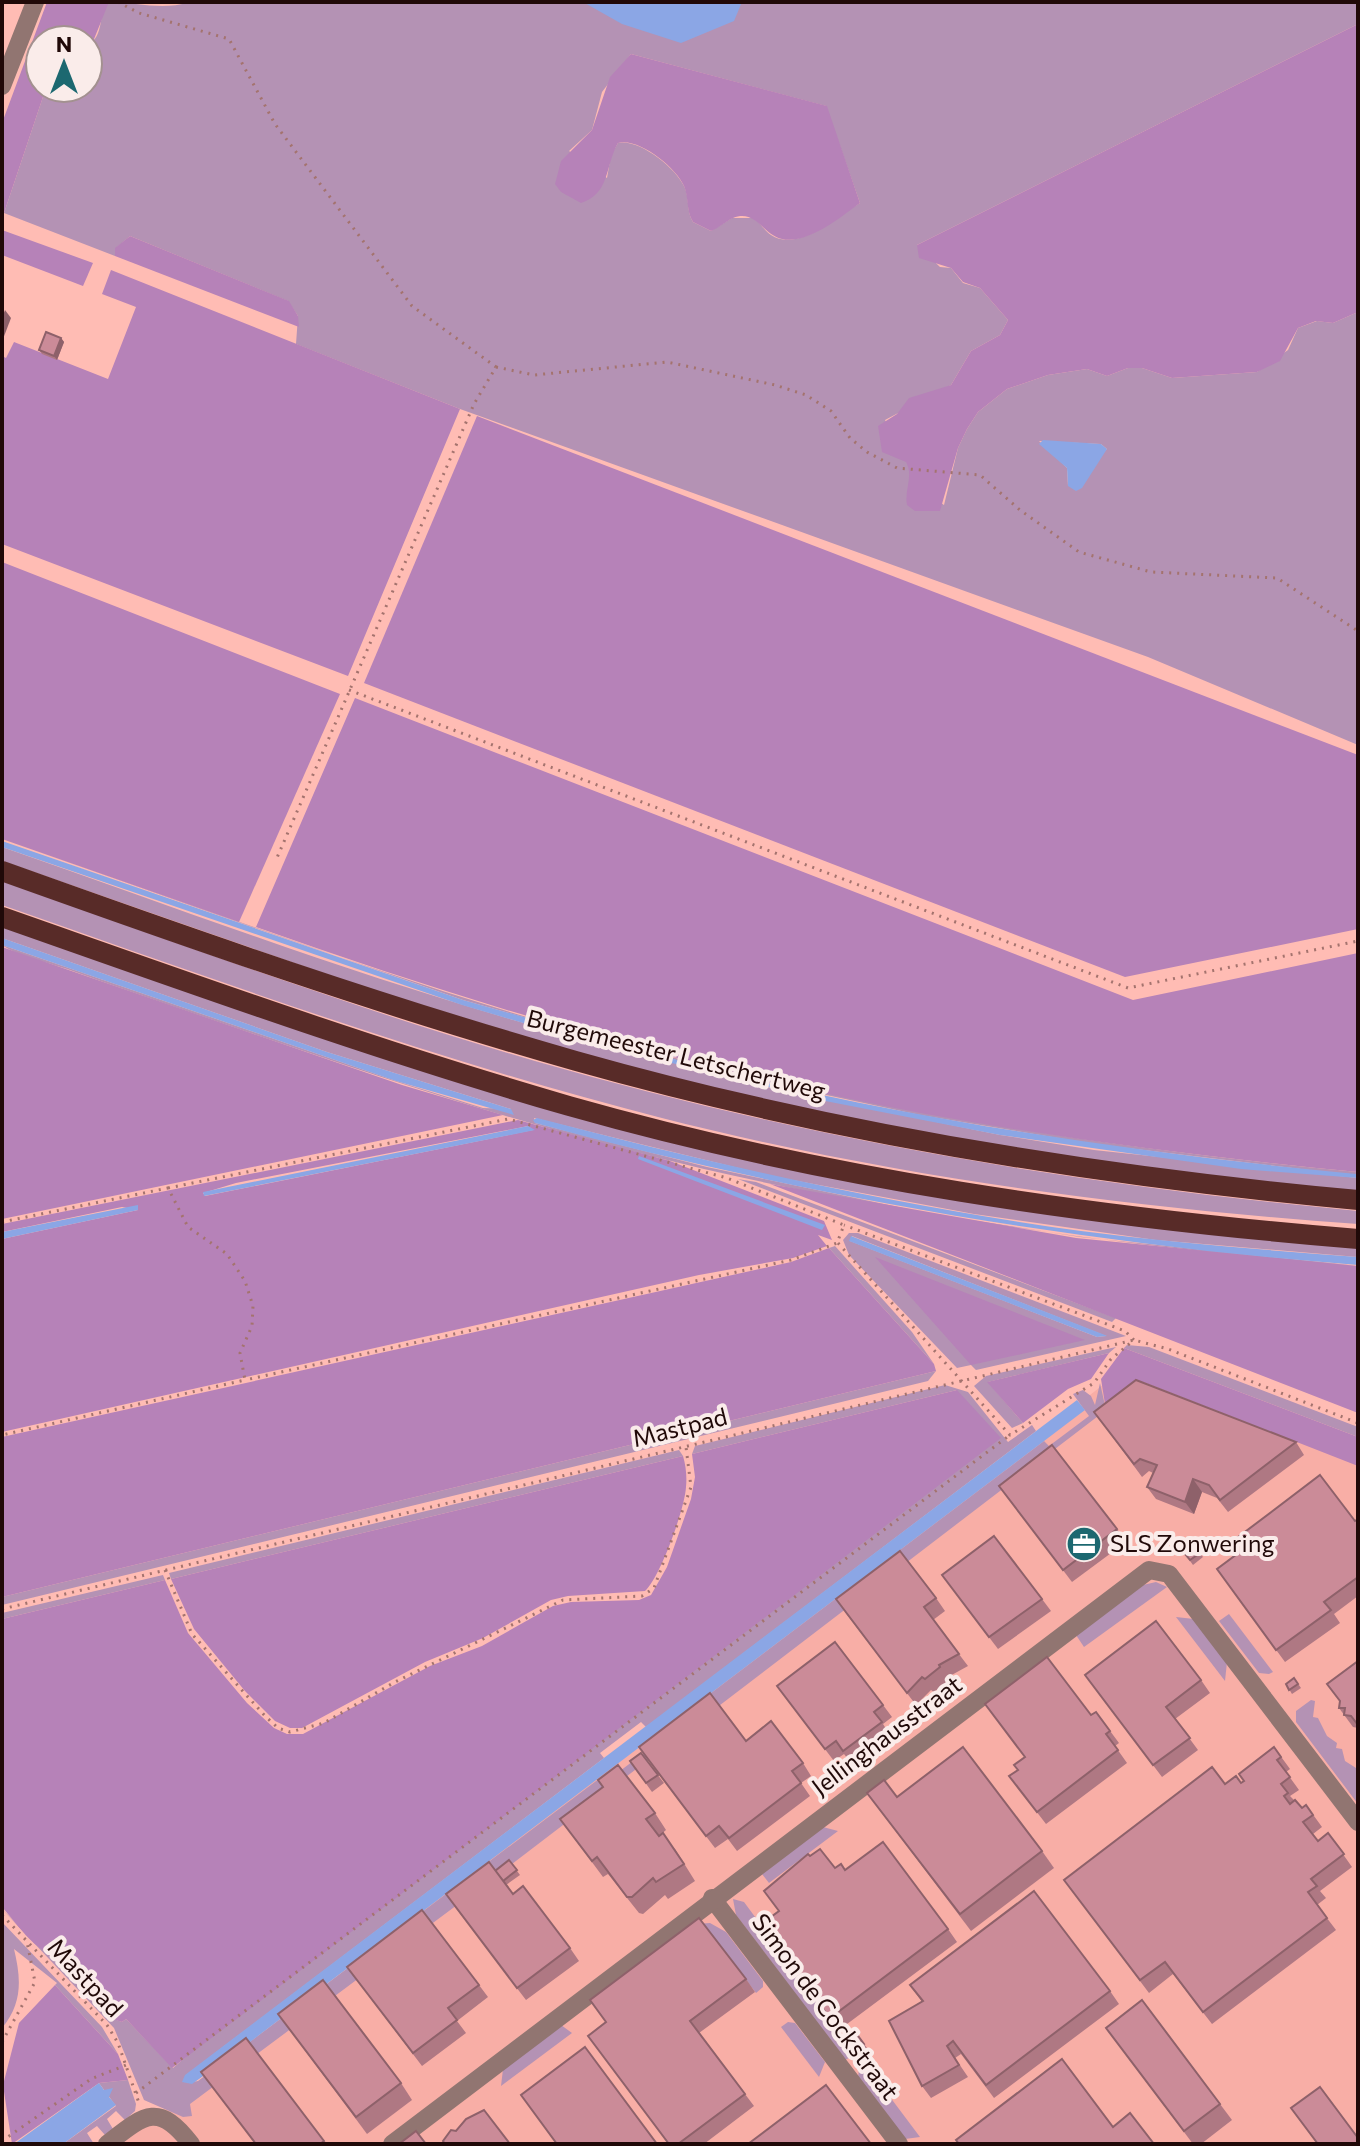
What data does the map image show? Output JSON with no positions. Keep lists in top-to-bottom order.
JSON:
{
  "streets": {
    "main road": ["Burgemeester Letschertweg"],
    "street": ["Jellinghausstraat", "Simon de Cockstraat"],
    "path": ["Mastpad"]
  },
  "crossings": [
    ["Jellinghausstraat", "Simon de Cockstraat"]
  ],
  "places": {
    "office": ["SLS Zonwering"]
  },
  "north": "top"
}
